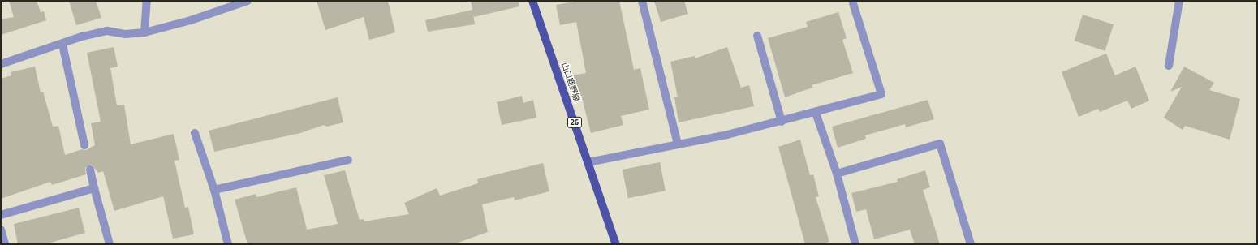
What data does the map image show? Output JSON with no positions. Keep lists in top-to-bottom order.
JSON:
{
  "streets": {
    "main road": ["山口鹿野線", "26"]
  }
}
